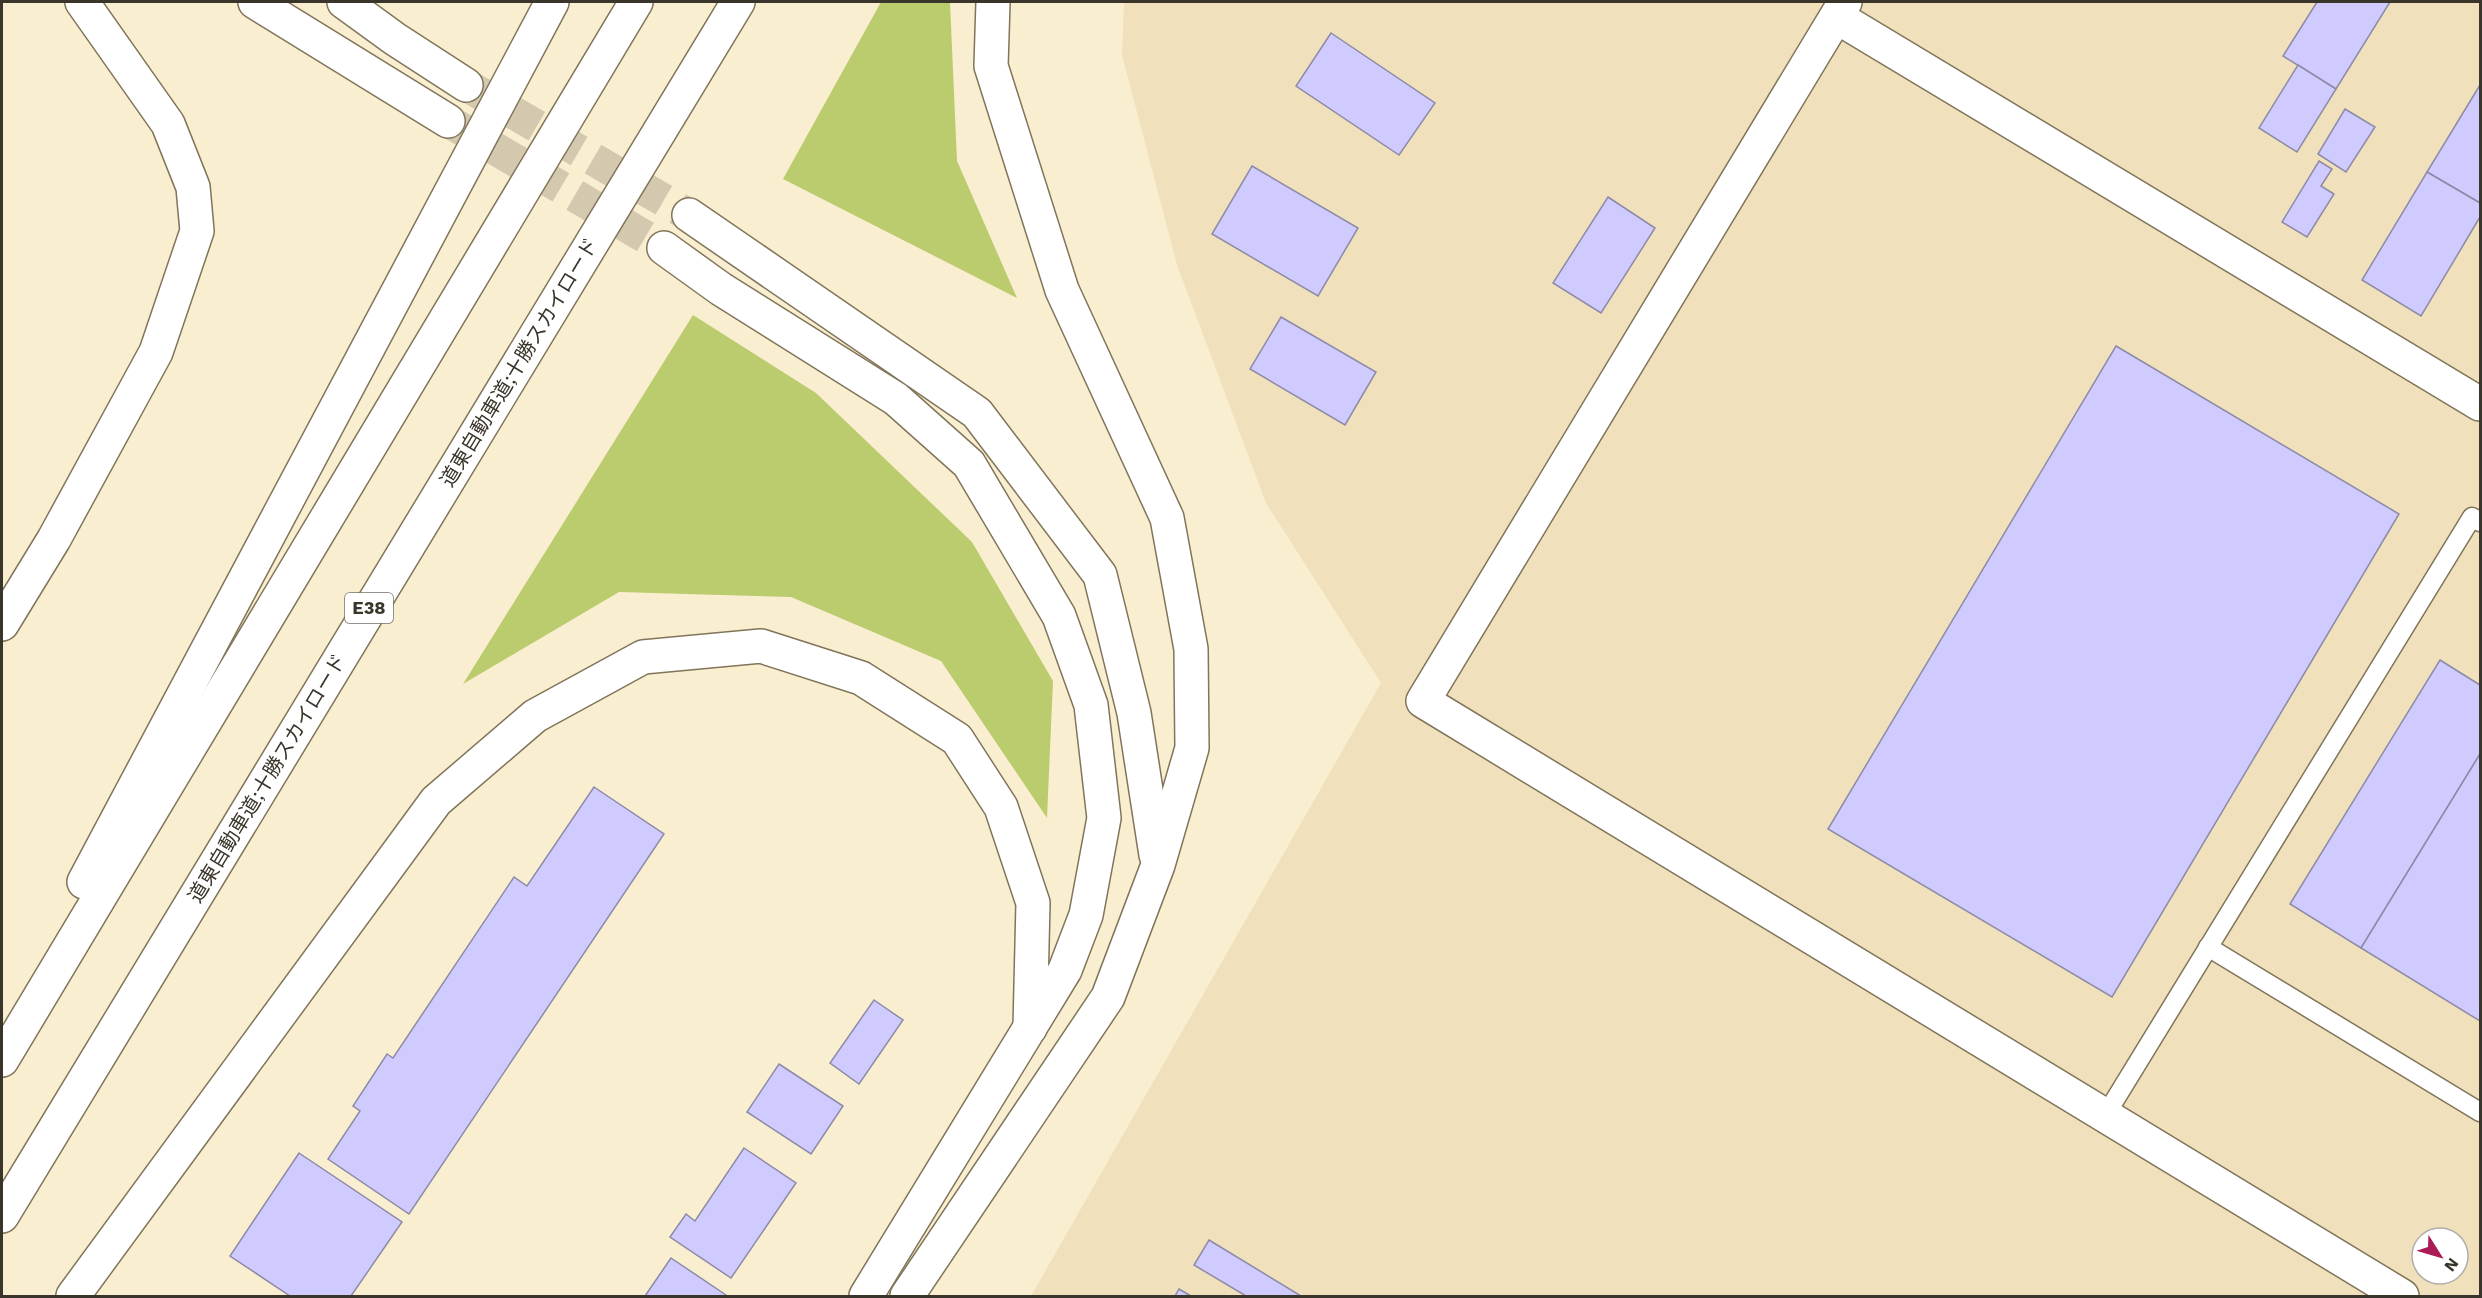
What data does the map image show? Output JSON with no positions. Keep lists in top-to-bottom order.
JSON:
{
  "streets": {
    "main road": ["道東自動車道;十勝スカイロード", "E38"]
  },
  "north": "bottom right"
}
